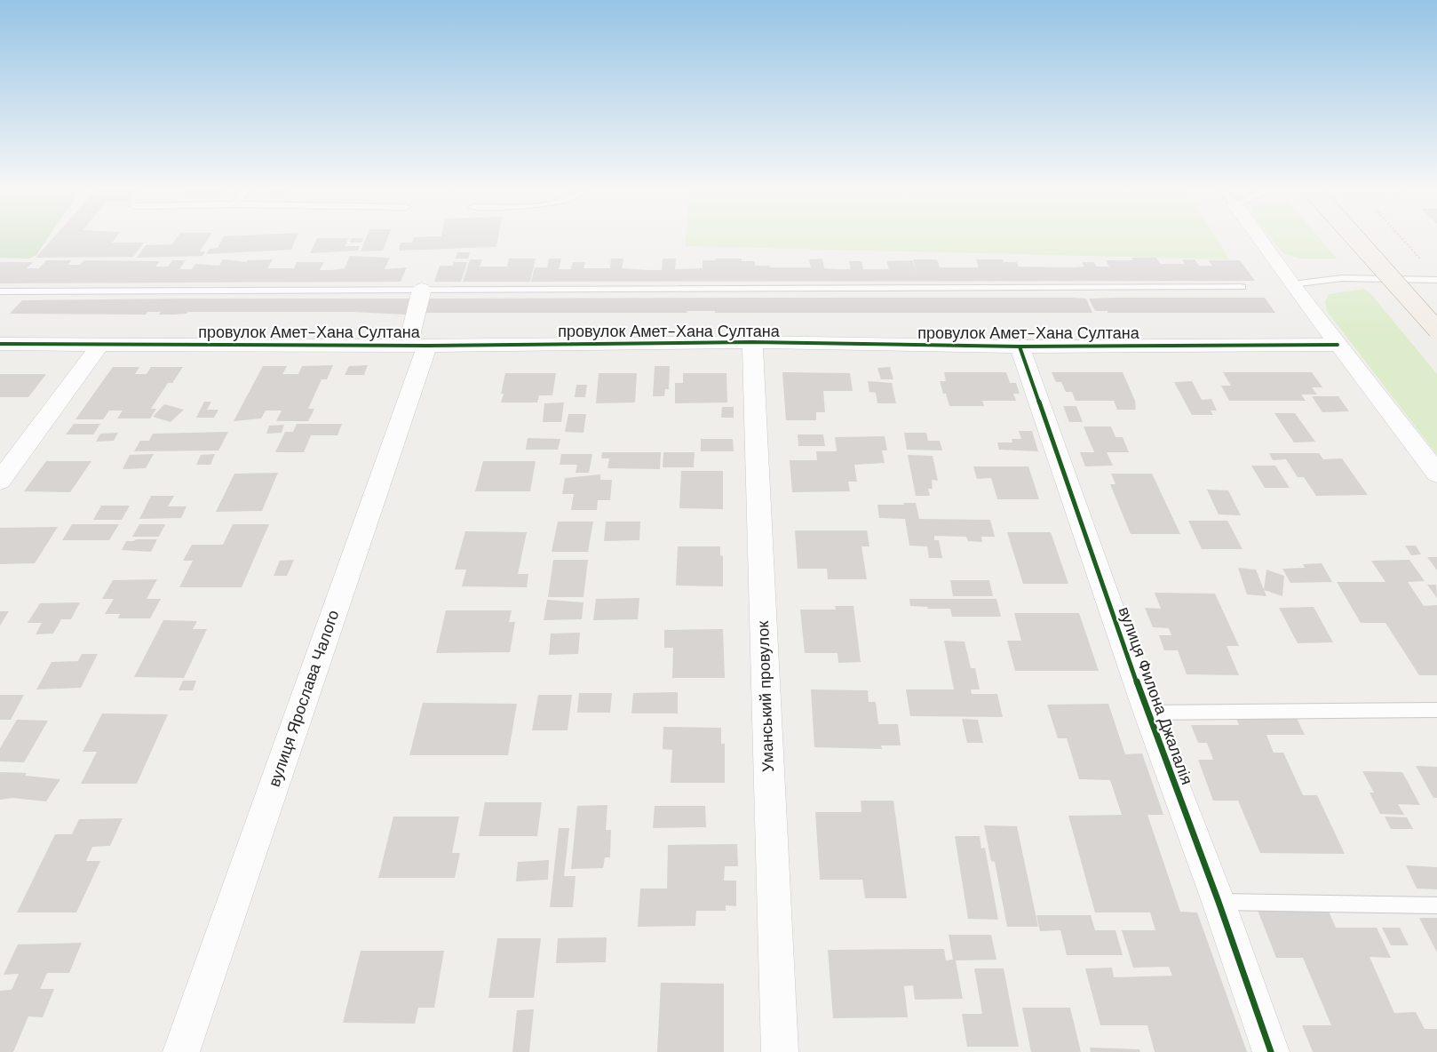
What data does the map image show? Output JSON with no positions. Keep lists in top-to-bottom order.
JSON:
{
  "streets": {
    "street": [
      "провулок Амет-Хана Султана",
      "вулиця Филона Джалалія",
      "Уманський провулок",
      "вулиця Ярослава Чалого"
    ]
  },
  "crossings": [
    ["провулок Амет-Хана Султана", "вулиця Филона Джалалія"],
    ["провулок Амет-Хана Султана", "Уманський провулок"],
    ["провулок Амет-Хана Султана", "вулиця Ярослава Чалого"]
  ]
}
